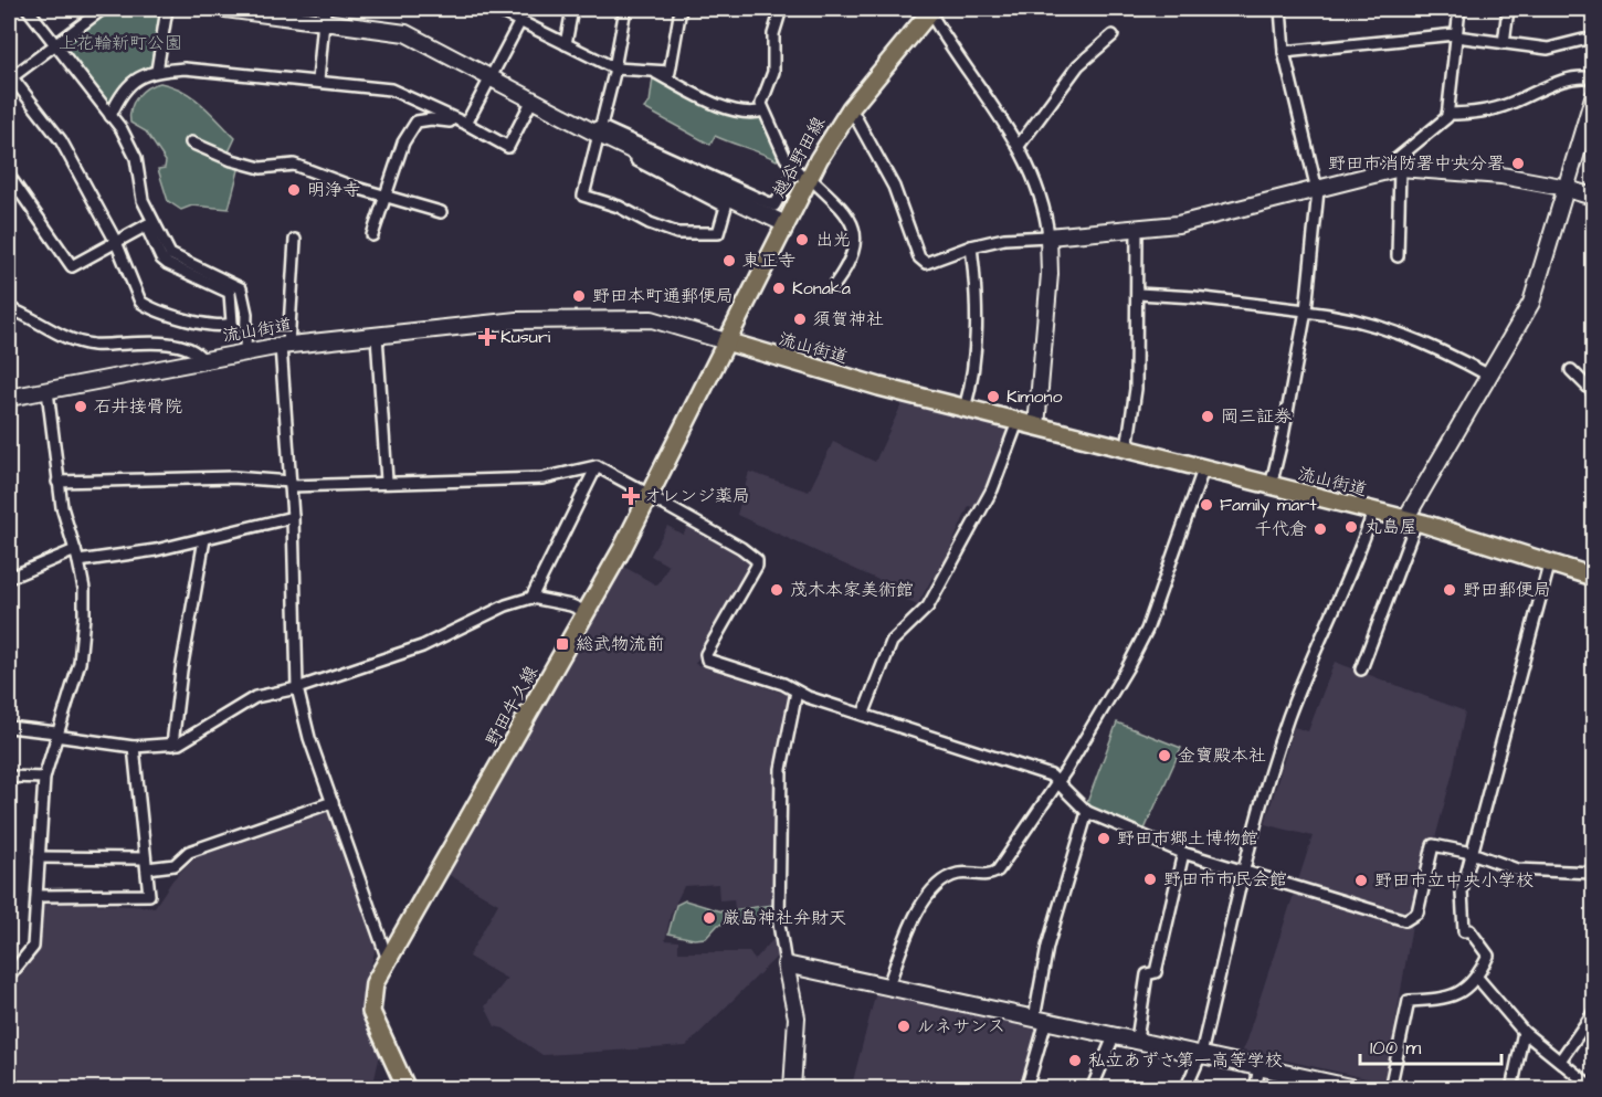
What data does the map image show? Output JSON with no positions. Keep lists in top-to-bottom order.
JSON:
{
  "streets": {
    "main road": ["越谷野田線", "流山街道", "野田牛久線"]
  },
  "crossings": [
    ["越谷野田線", "流山街道"],
    ["越谷野田線", "野田牛久線"],
    ["流山街道", "野田牛久線"]
  ],
  "parks": ["上花輪新町公園"],
  "places": {
    "other": [
      "野田市消防署中央分署",
      "明浄寺",
      "出光",
      "東正寺",
      "Konaka",
      "野田本町通郵便局",
      "須賀神社",
      "Kimono",
      "石井接骨院",
      "岡三証券",
      "Family mart",
      "丸島屋",
      "千代倉",
      "茂木本家美術館",
      "野田郵便局",
      "金寶殿本社",
      "野田市郷土博物館",
      "野田市市民会館",
      "野田市立中央小学校",
      "厳島神社弁財天",
      "ルネサンス",
      "私立あずさ第一高等学校"
    ],
    "health": ["Kusuri", "オレンジ薬局"],
    "transit": ["総武物流前"]
  },
  "scale_bar": "100 m"
}
